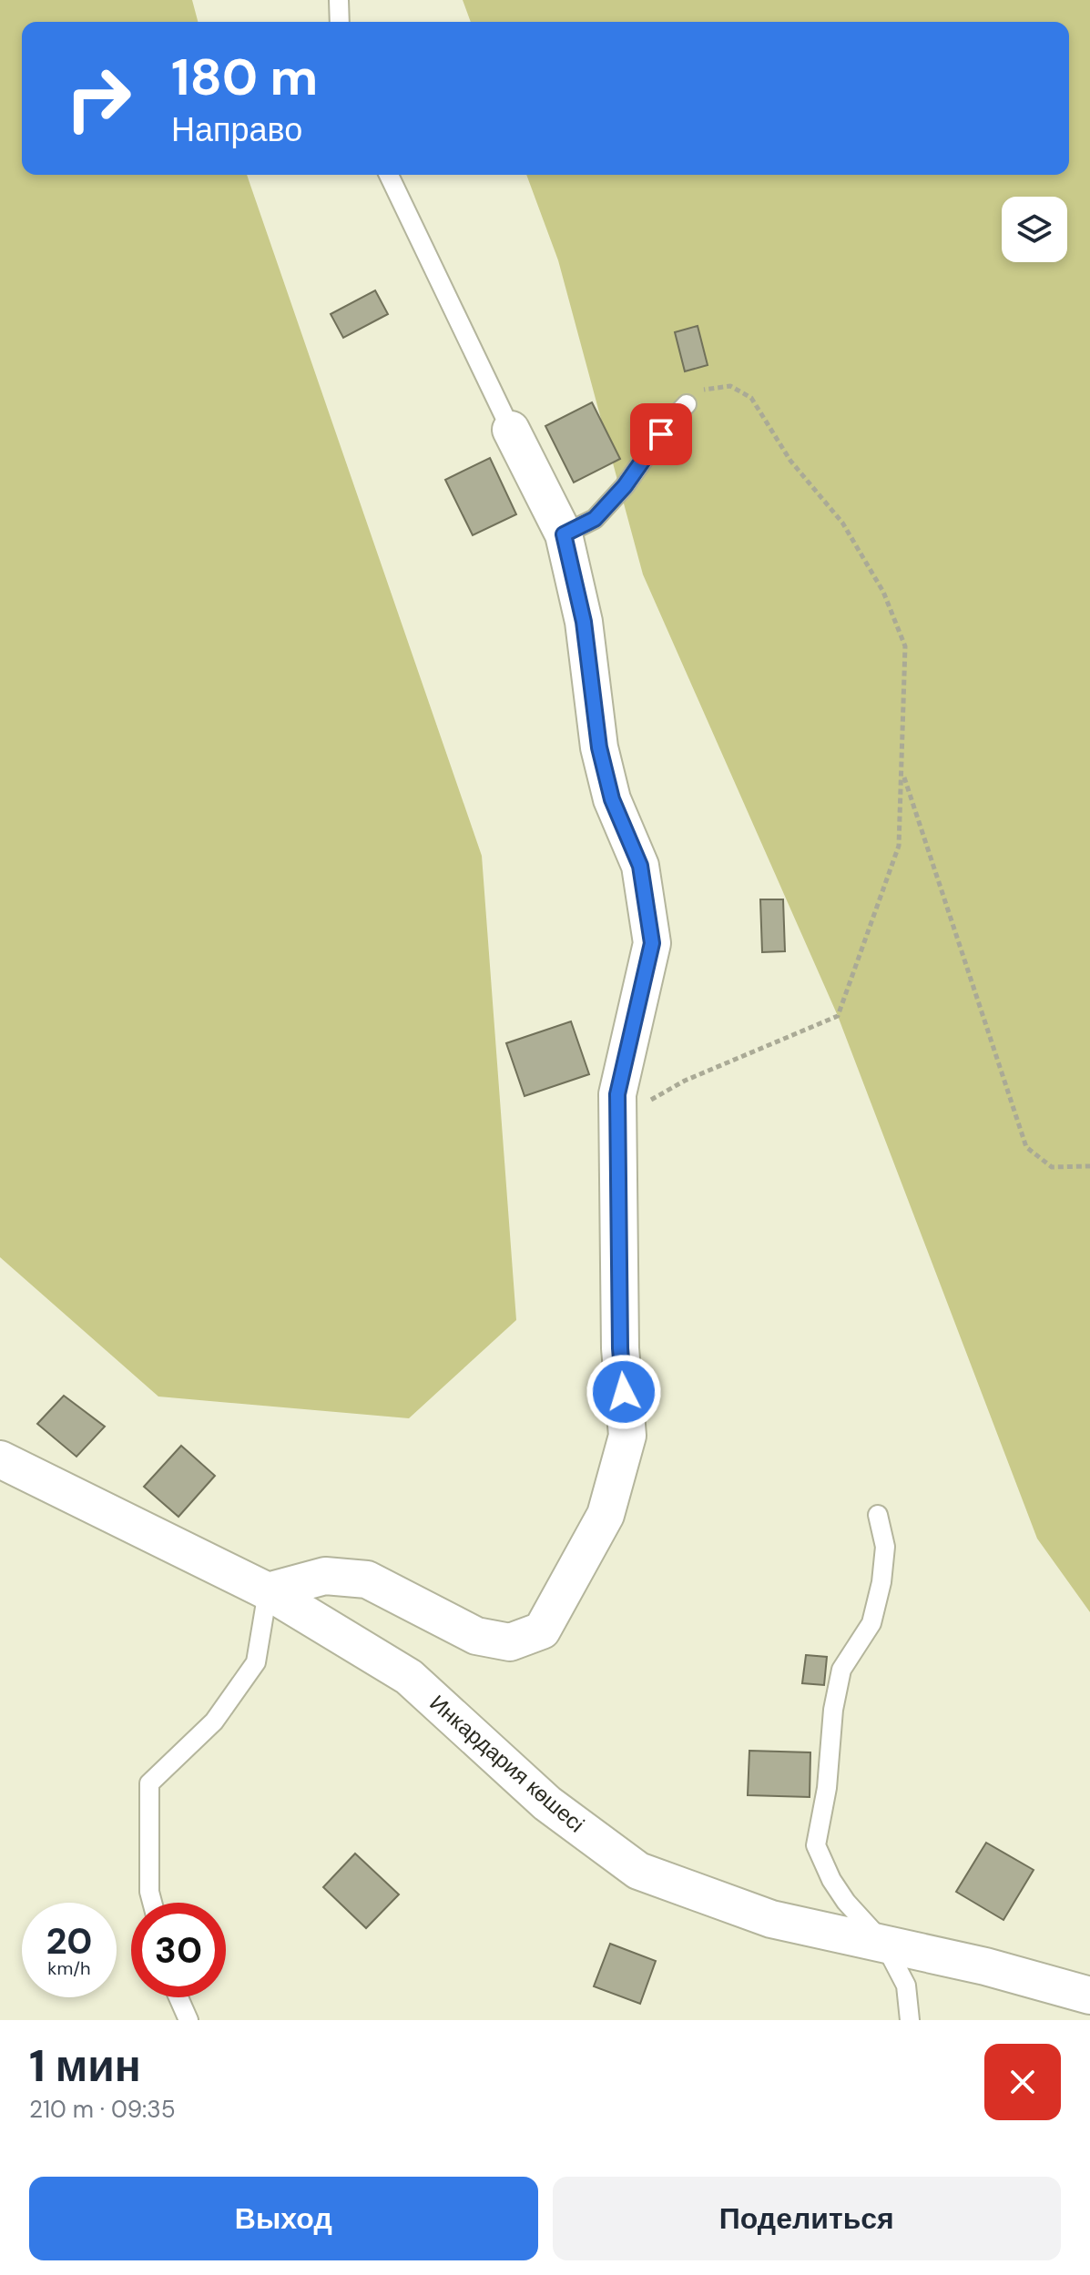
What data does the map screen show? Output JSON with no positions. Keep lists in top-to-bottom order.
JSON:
{
  "streets": {
    "street": ["Инкардария көшесі"]
  },
  "page": {
    "turn": ["180 m", "Направо"],
    "speed": "20 km/h",
    "limit": "30",
    "heading": ["1 мин", "210 m · 09:35"],
    "buttons": ["Выход", "Поделиться"]
  }
}
